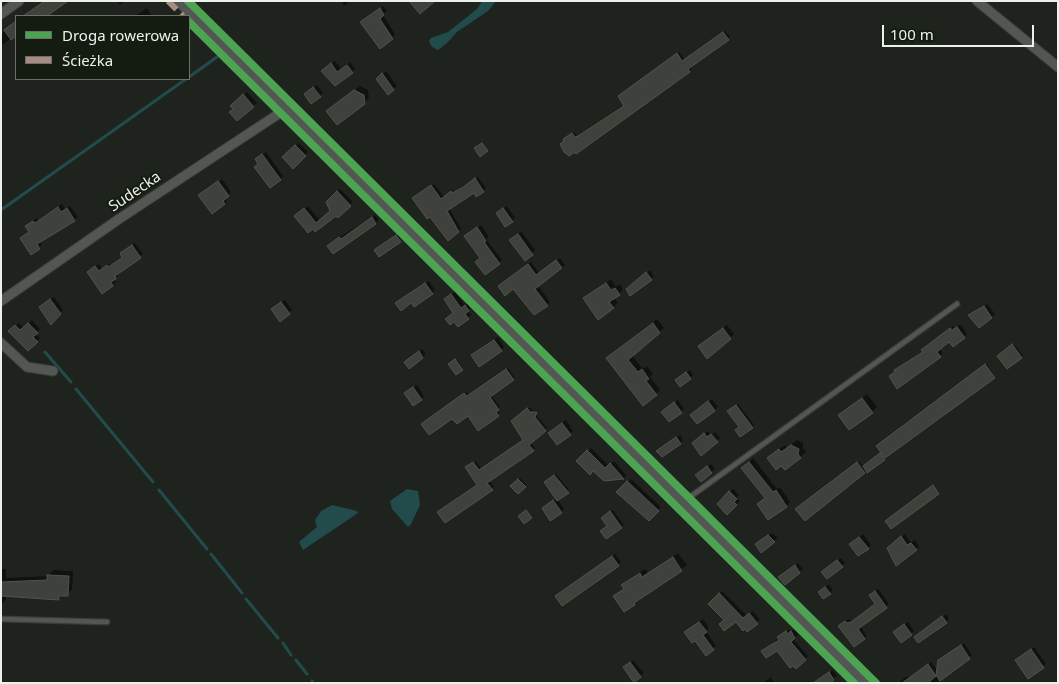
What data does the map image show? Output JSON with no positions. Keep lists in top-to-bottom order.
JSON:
{
  "streets": {
    "street": ["Sudecka"]
  },
  "legend": ["Droga rowerowa", "Ścieżka"],
  "scale_bar": "100 m"
}
